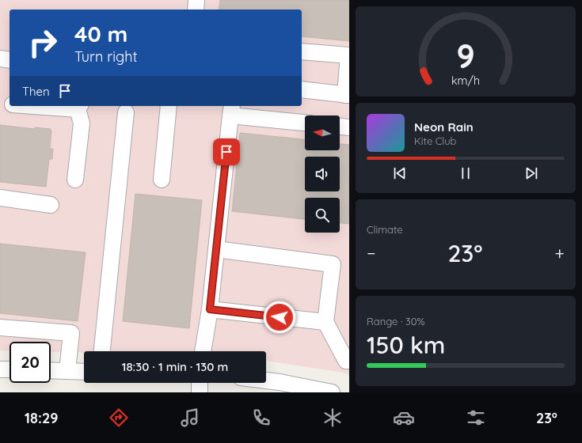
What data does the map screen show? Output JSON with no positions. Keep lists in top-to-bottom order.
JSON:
{
  "north": "left",
  "page": {
    "turn": ["40 m", "Turn right"],
    "then": "Then",
    "song": ["Neon Rain", "Kite Club"],
    "tile": [
      "Climate",
      ["Range · 30%", "150 km"]
    ],
    "heat": ["−", "23°", "+"],
    "limit": "20",
    "trip": "18:30 · 1 min · 130 m",
    "tabs": ["18:29", "23°"],
    "gauge": ["9", "km/h"]
  }
}
